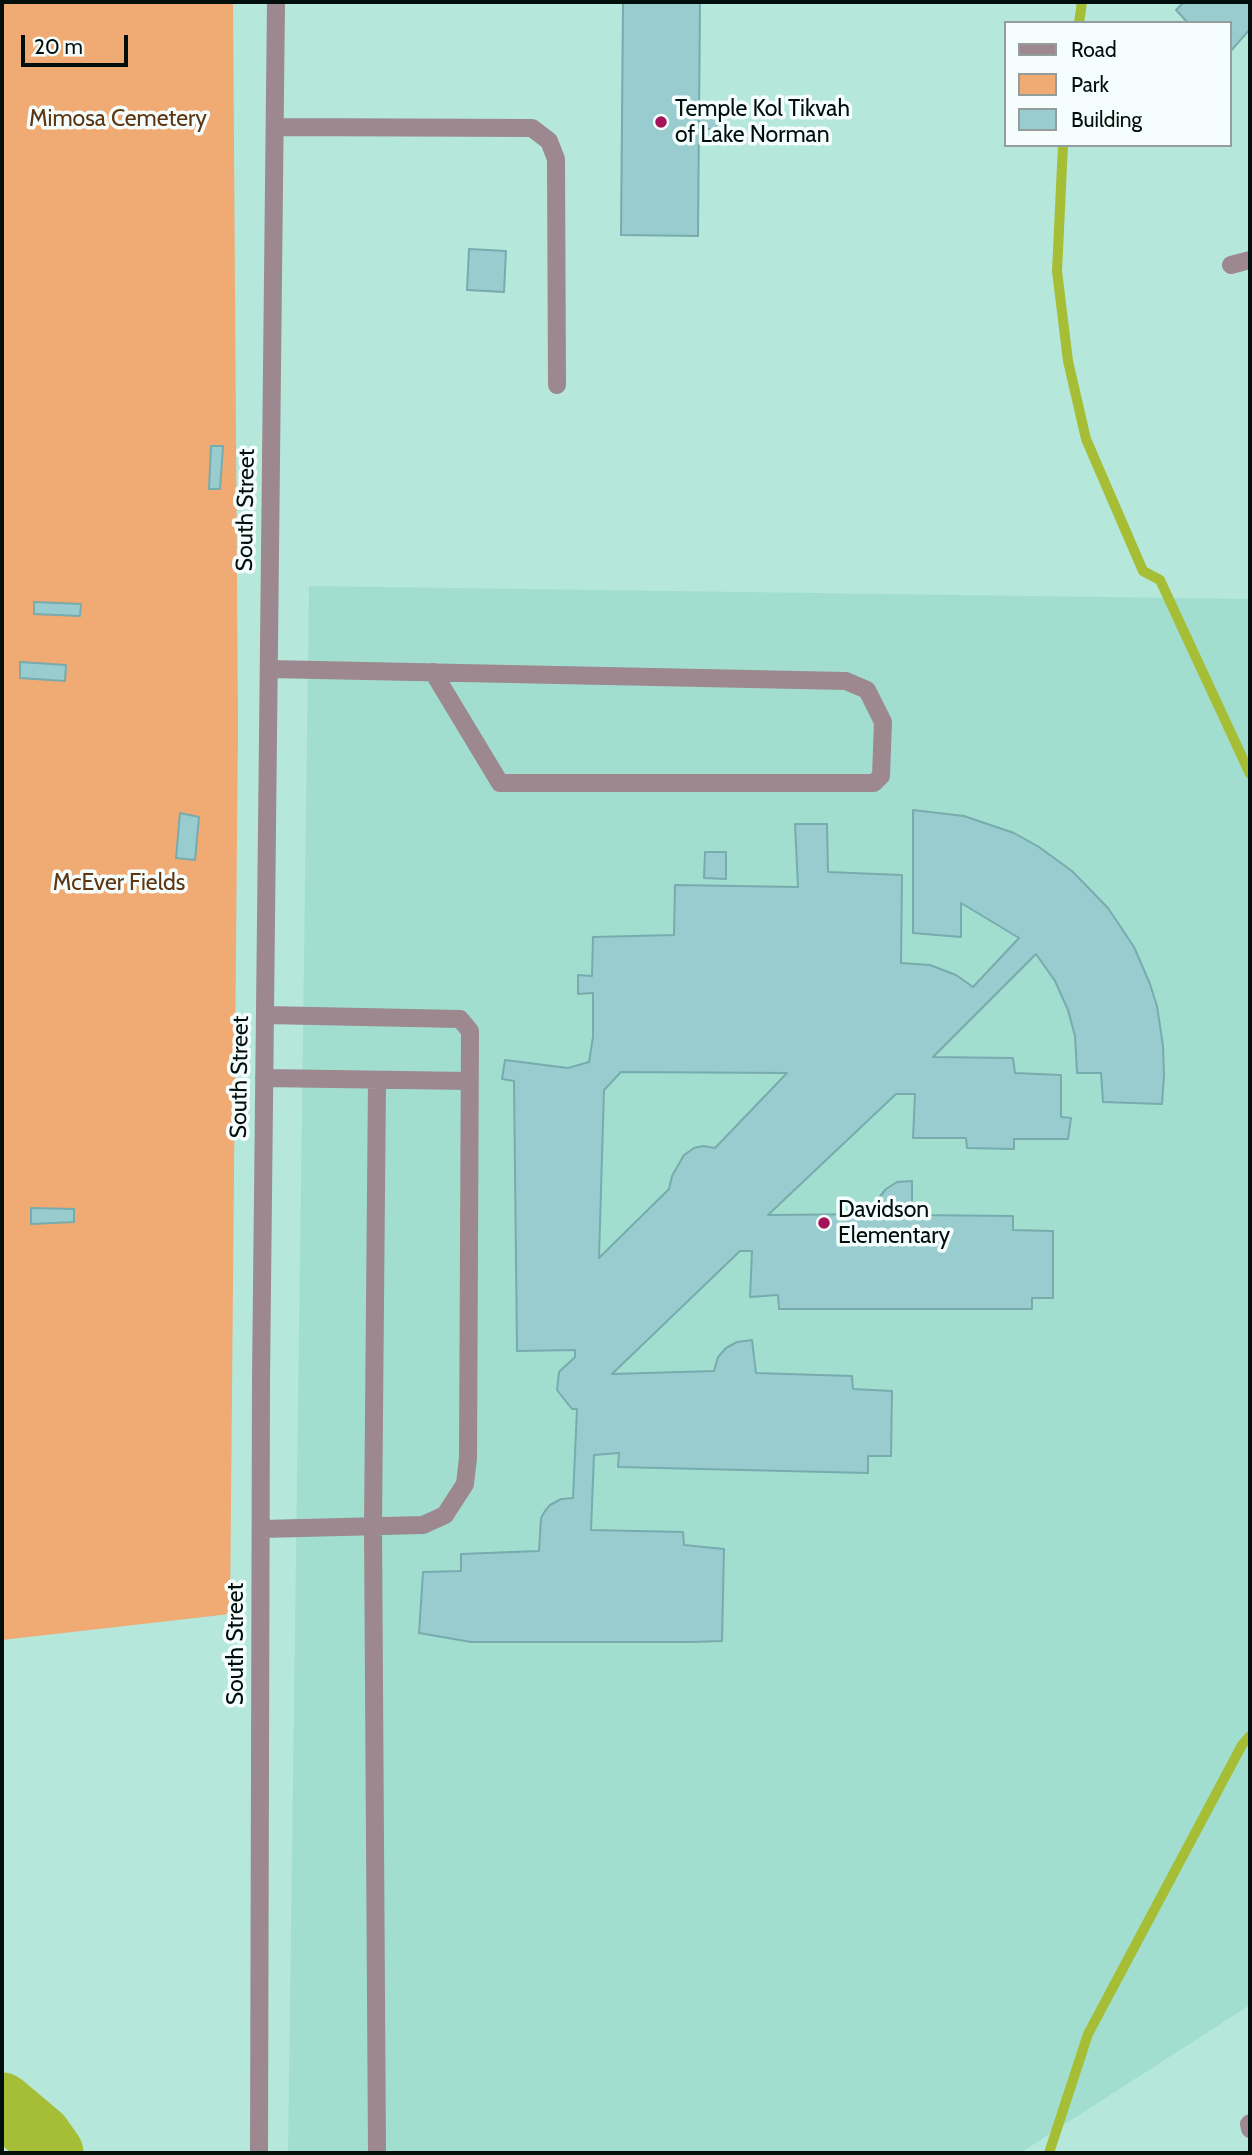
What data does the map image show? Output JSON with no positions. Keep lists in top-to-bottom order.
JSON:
{
  "streets": {
    "street": ["South Street"]
  },
  "parks": ["Mimosa Cemetery", "McEver Fields"],
  "places": ["Temple Kol Tikvah of Lake Norman", "Davidson Elementary"],
  "legend": ["Road", "Park", "Building"],
  "scale_bar": "20 m"
}
